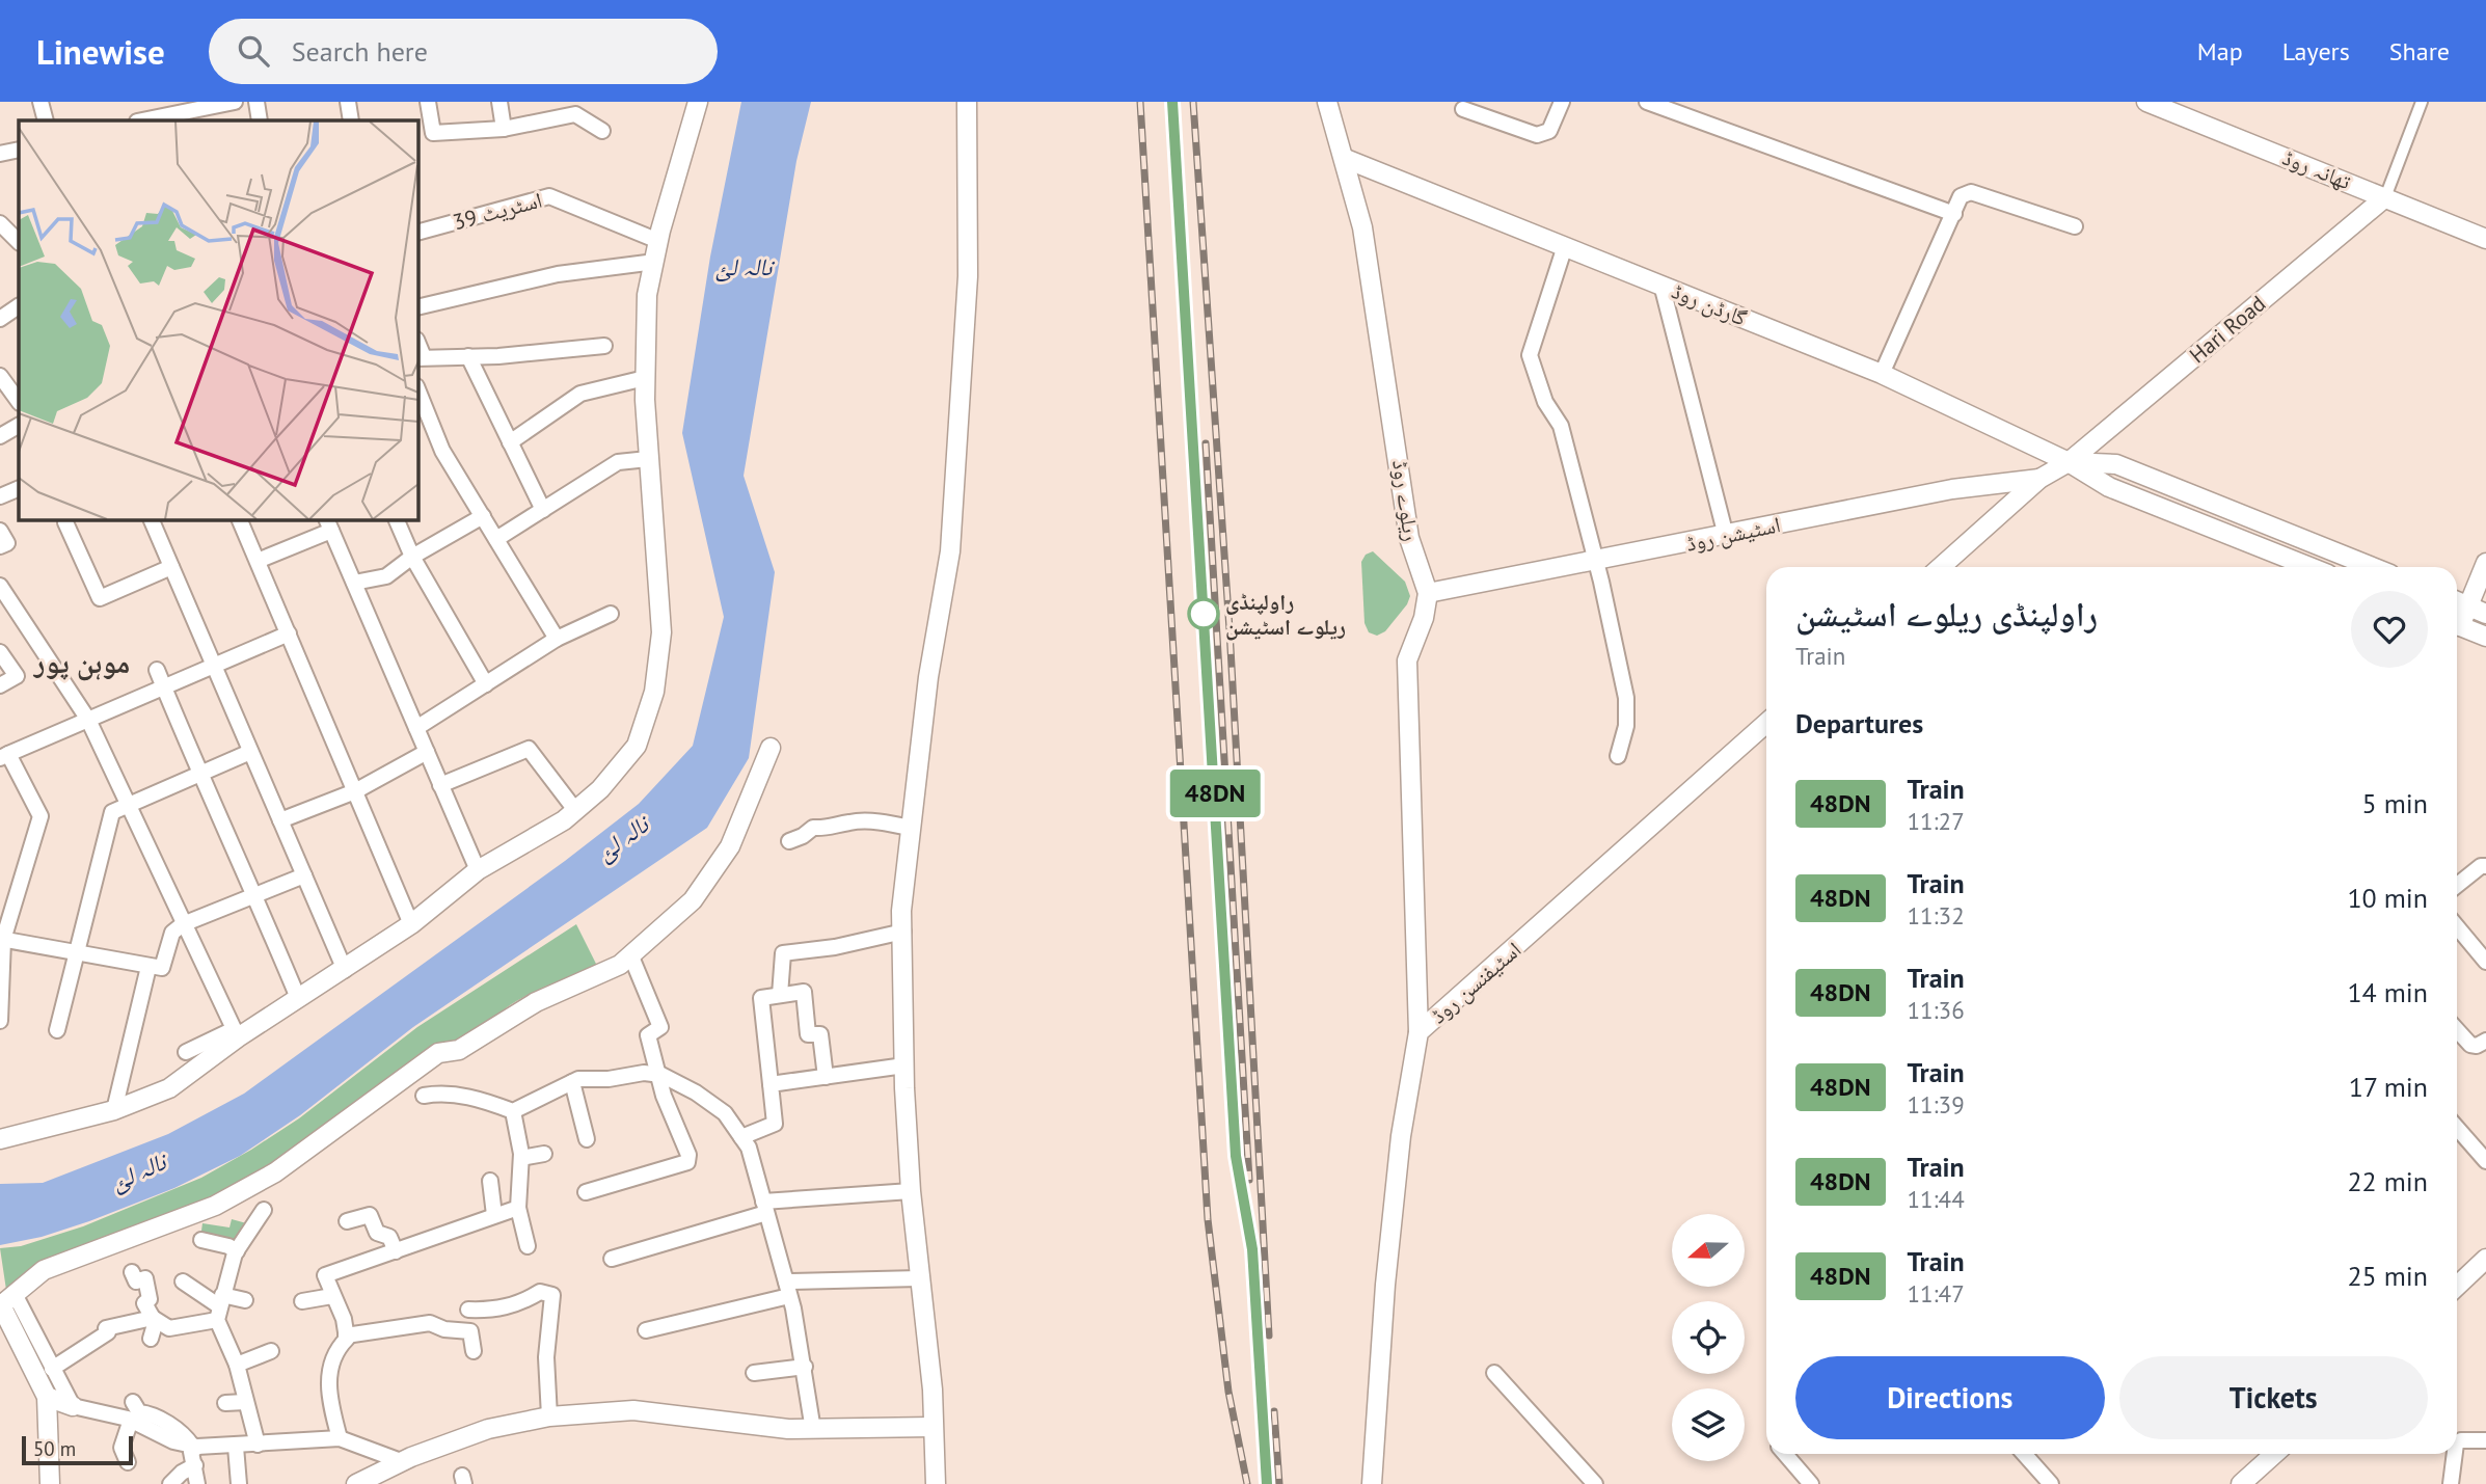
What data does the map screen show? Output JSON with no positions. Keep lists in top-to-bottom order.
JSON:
{
  "streets": {
    "street": [
      "تھانہ روڈ",
      "اسٹریٹ 39",
      "گارڈن روڈ",
      "Hari Road",
      "ریلوے روڈ",
      "اسٹیشن روڈ",
      "اسٹیفنسن روڈ"
    ]
  },
  "crossings": [
    ["تھانہ روڈ", "Hari Road"],
    ["گارڈن روڈ", "Hari Road"],
    ["گارڈن روڈ", "ریلوے روڈ"],
    ["Hari Road", "اسٹیشن روڈ"],
    ["ریلوے روڈ", "اسٹیشن روڈ"]
  ],
  "districts": ["موہن پور"],
  "water": ["نالہ لئ"],
  "places": ["راولپنڈی ریلوے اسٹیشن"],
  "scale_bar": "50 m",
  "north": "left",
  "page": {
    "header": "Linewise",
    "search": "Search here",
    "nav": ["Map", "Layers", "Share"],
    "on_map": "48DN",
    "heading": [
      ["راولپنڈی ریلوے اسٹیشن", "Train"],
      "Departures"
    ],
    "list": [
      {
        "mark": "48DN",
        "name": "Train",
        "note": "11:27",
        "value": "5 min"
      },
      {
        "mark": "48DN",
        "name": "Train",
        "note": "11:32",
        "value": "10 min"
      },
      {
        "mark": "48DN",
        "name": "Train",
        "note": "11:36",
        "value": "14 min"
      },
      {
        "mark": "48DN",
        "name": "Train",
        "note": "11:39",
        "value": "17 min"
      },
      {
        "mark": "48DN",
        "name": "Train",
        "note": "11:44",
        "value": "22 min"
      },
      {
        "mark": "48DN",
        "name": "Train",
        "note": "11:47",
        "value": "25 min"
      }
    ],
    "buttons": ["Directions", "Tickets"],
    "scale": "50 m"
  }
}
